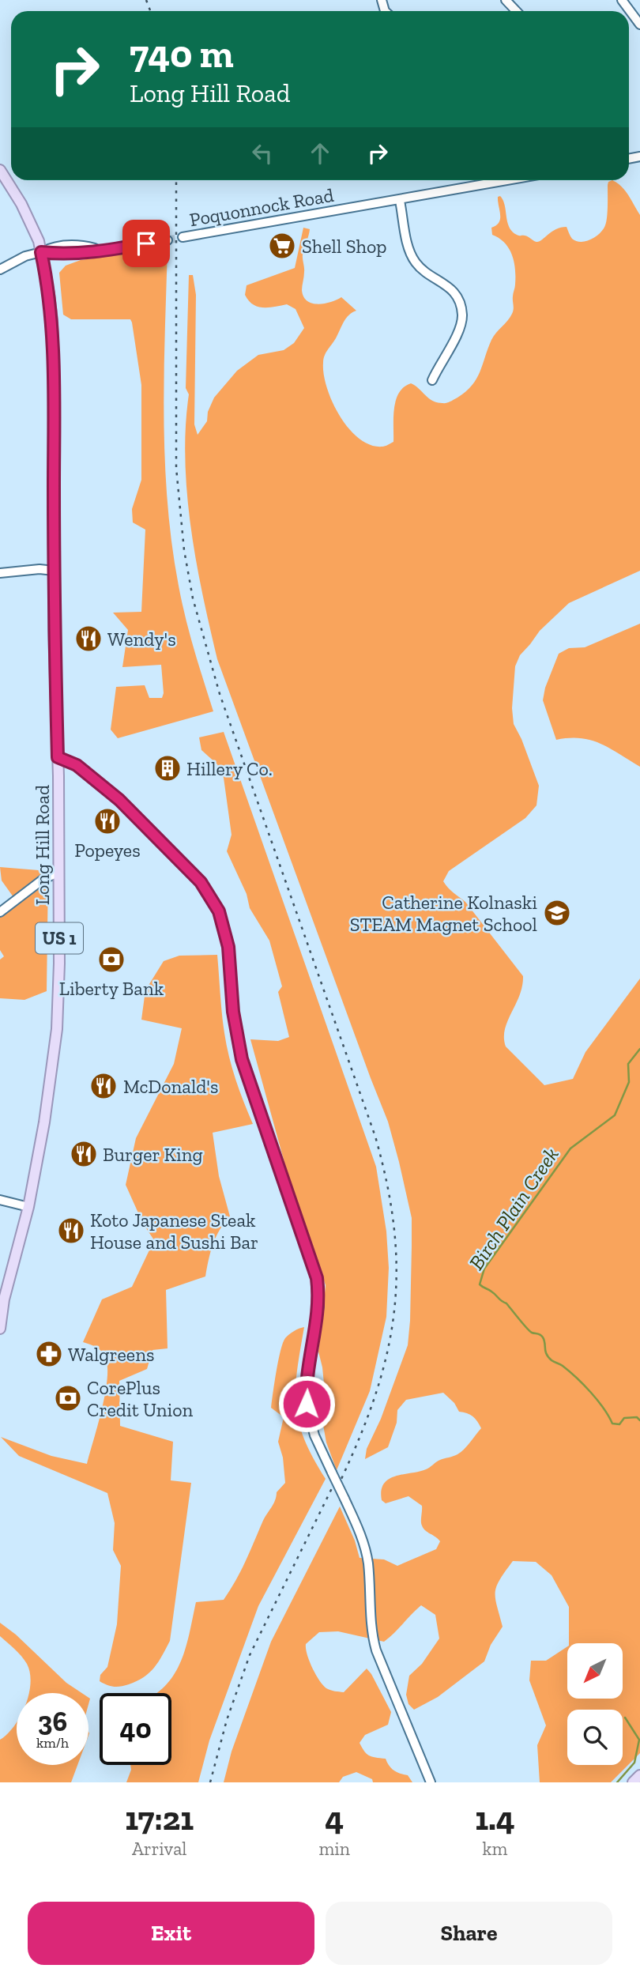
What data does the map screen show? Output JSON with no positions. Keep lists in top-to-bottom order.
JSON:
{
  "streets": {
    "main road": ["Long Hill Road", "US 1"],
    "street": ["Poquonnock Road"]
  },
  "crossings": [
    ["Poquonnock Road", "Long Hill Road"],
    ["Poquonnock Road", "US 1"],
    ["Long Hill Road", "US 1"]
  ],
  "water": ["Birch Plain Creek"],
  "places": {
    "supermarket": ["Shell Shop"],
    "restaurant": [
      "Wendy's",
      "Popeyes",
      "McDonald's",
      "Burger King",
      "Koto Japanese Steak House and Sushi Bar"
    ],
    "building": ["Hillery Co."],
    "school or university": ["Catherine Kolnaski STEAM Magnet School"],
    "bank": ["Liberty Bank", "CorePlus Credit Union"],
    "pharmacy": ["Walgreens"]
  },
  "north": "bottom left",
  "page": {
    "turn": ["740 m", "Long Hill Road"],
    "speed": "36 km/h",
    "limit": "40",
    "eta": [
      "17:21",
      "Arrival",
      "4",
      "min",
      "1.4",
      "km"
    ],
    "buttons": ["Exit", "Share"]
  }
}
